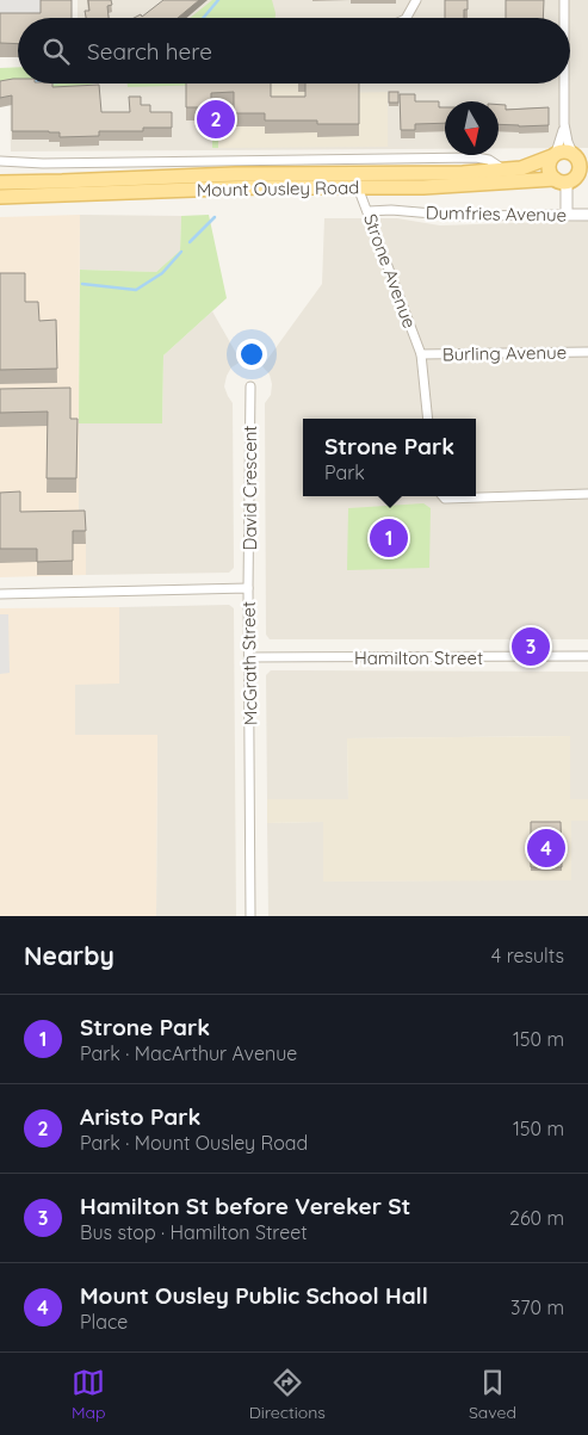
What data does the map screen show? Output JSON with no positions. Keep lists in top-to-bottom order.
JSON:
{
  "streets": {
    "main road": ["Mount Ousley Road"],
    "street": [
      "Dumfries Avenue",
      "Strone Avenue",
      "Burling Avenue",
      "David Crescent",
      "Hamilton Street",
      "McGrath Street"
    ]
  },
  "crossings": [
    ["Mount Ousley Road", "Strone Avenue"],
    ["Dumfries Avenue", "Strone Avenue"],
    ["Strone Avenue", "Burling Avenue"],
    ["David Crescent", "McGrath Street"],
    ["Hamilton Street", "McGrath Street"]
  ],
  "north": "bottom",
  "page": {
    "search": "Search here",
    "pins": [
      "2",
      "1",
      "3",
      "4"
    ],
    "popup": ["Strone Park", "Park"],
    "heading": ["Nearby", "4 results"],
    "list": [
      {
        "mark": "1",
        "name": "Strone Park",
        "note": "Park · MacArthur Avenue",
        "value": "150 m"
      },
      {
        "mark": "2",
        "name": "Aristo Park",
        "note": "Park · Mount Ousley Road",
        "value": "150 m"
      },
      {
        "mark": "3",
        "name": "Hamilton St before Vereker St",
        "note": "Bus stop · Hamilton Street",
        "value": "260 m"
      },
      {
        "mark": "4",
        "name": "Mount Ousley Public School Hall",
        "note": "Place",
        "value": "370 m"
      }
    ],
    "nav": ["Map", "Directions", "Saved"]
  }
}
